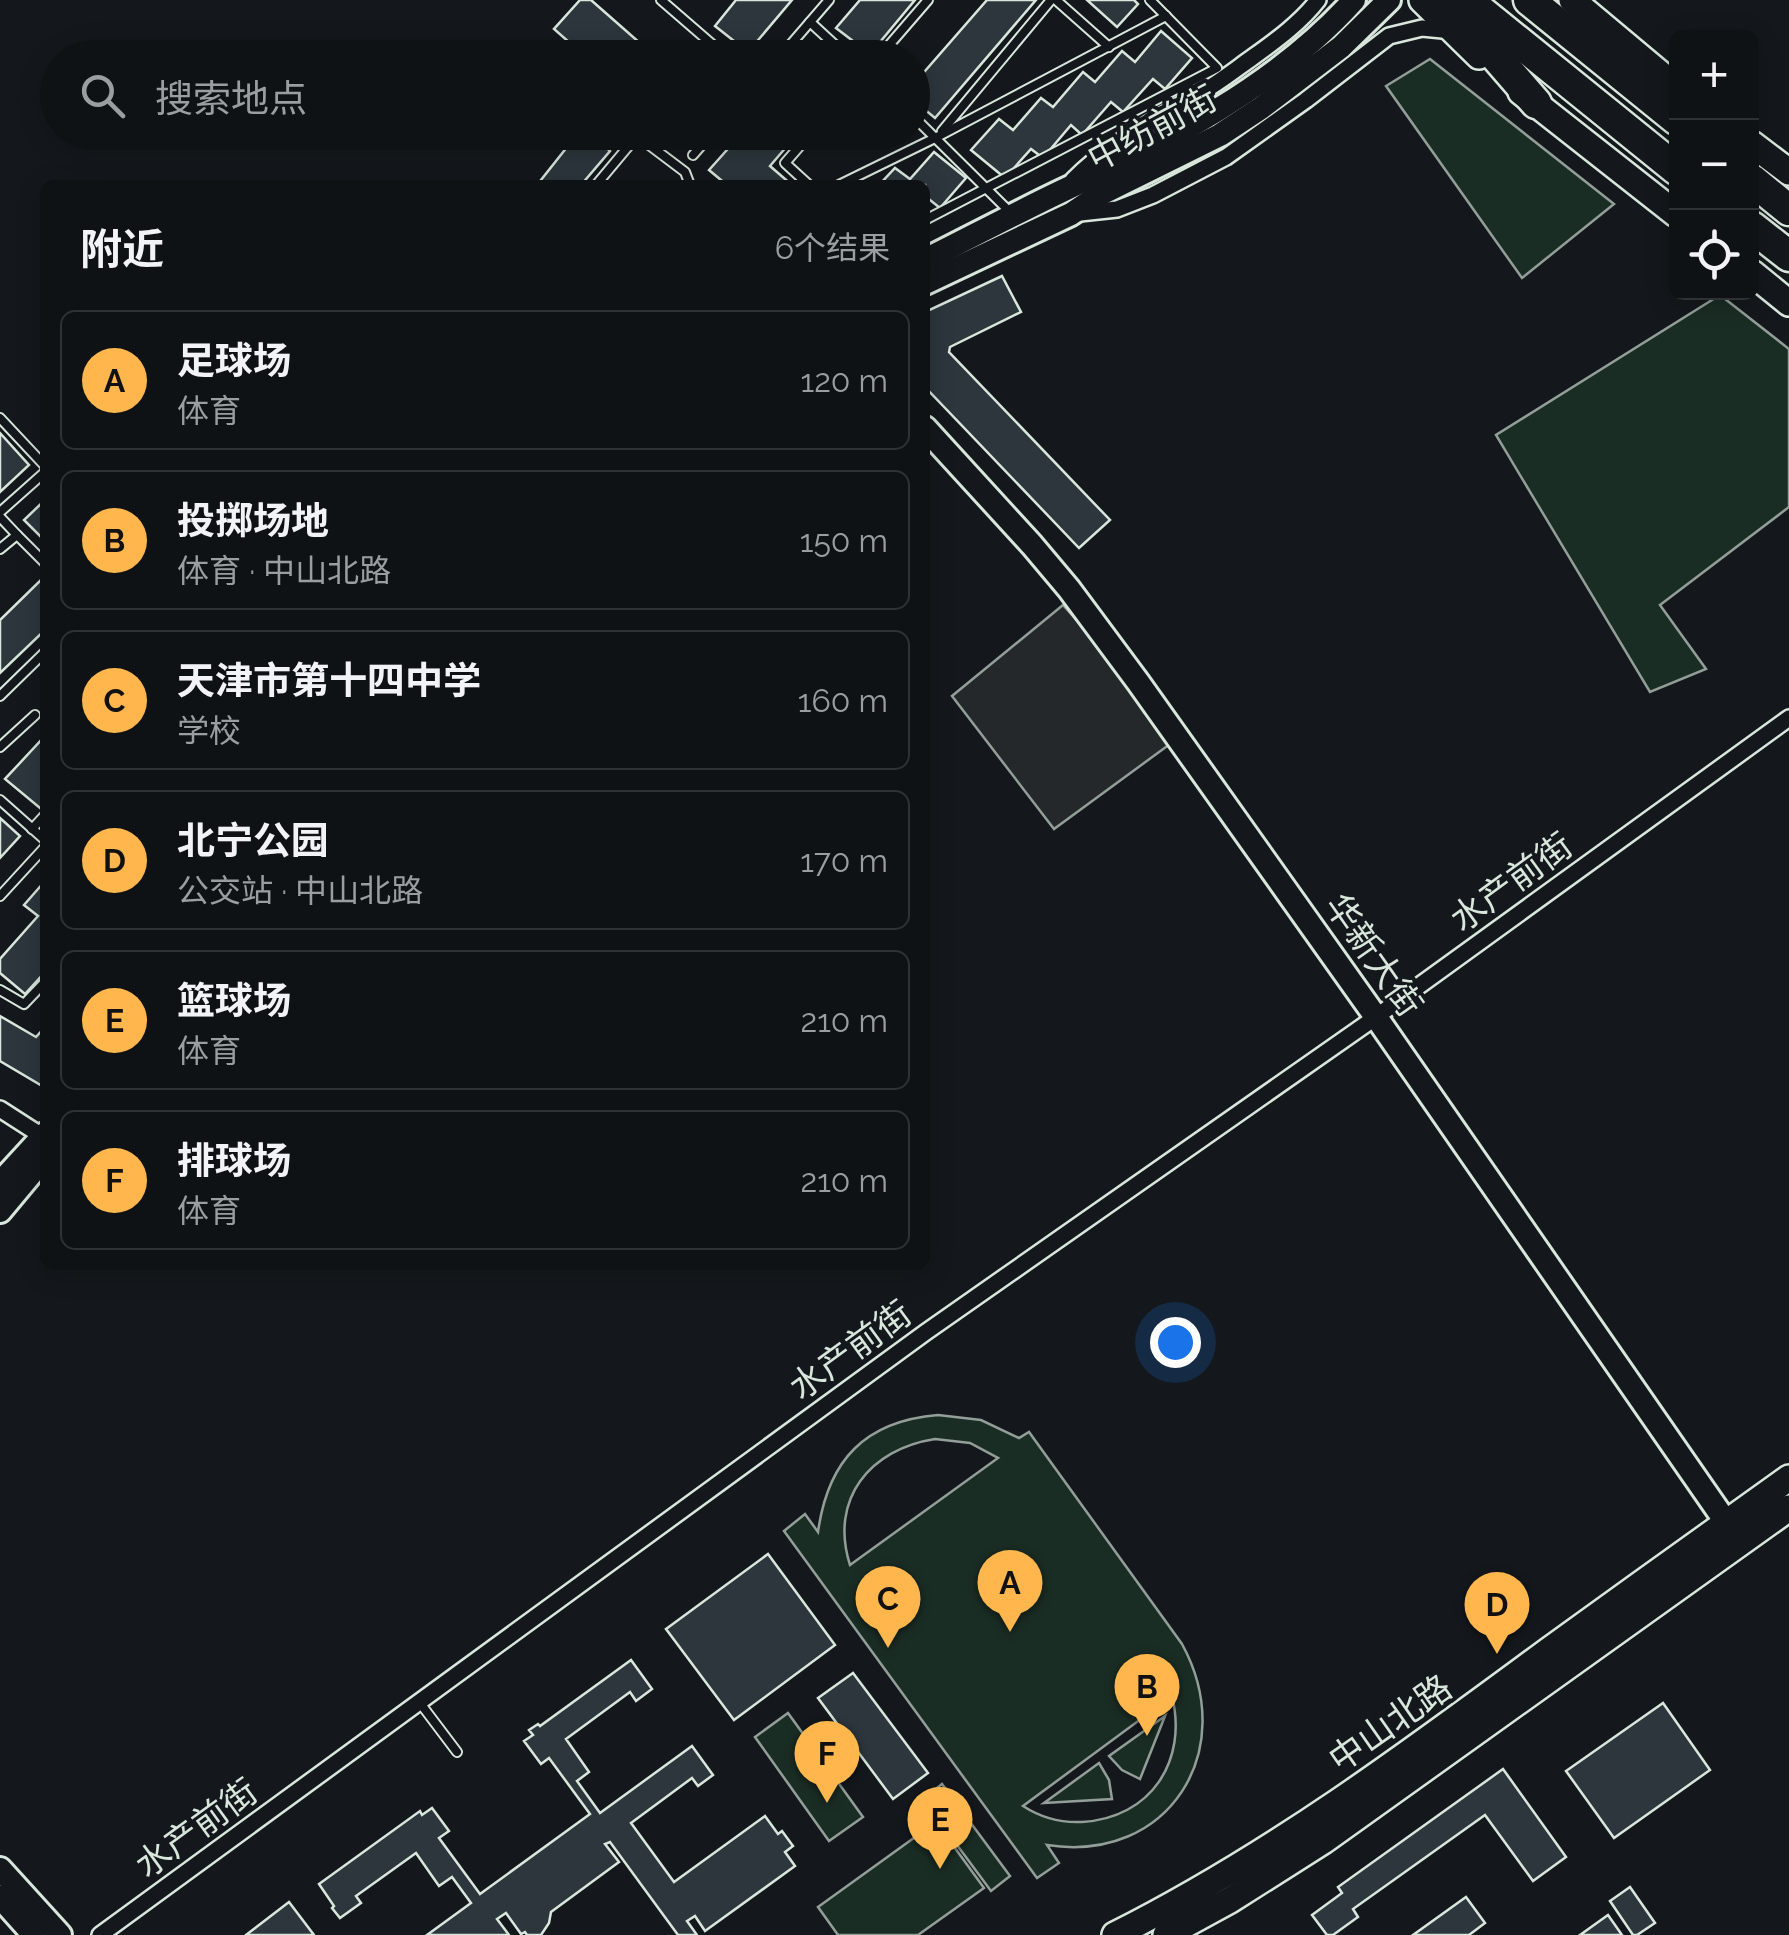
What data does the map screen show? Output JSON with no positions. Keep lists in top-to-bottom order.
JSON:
{
  "streets": {
    "main road": ["中山北路"],
    "street": ["中纺前街", "水产前街", "华新大街"]
  },
  "crossings": [
    ["水产前街", "华新大街"],
    ["华新大街", "中山北路"]
  ],
  "page": {
    "map_buttons": ["+", "−"],
    "search": "搜索地点",
    "heading": ["附近", "6个结果"],
    "list": [
      {
        "mark": "A",
        "name": "足球场",
        "note": "体育",
        "value": "120 m"
      },
      {
        "mark": "B",
        "name": "投掷场地",
        "note": "体育 · 中山北路",
        "value": "150 m"
      },
      {
        "mark": "C",
        "name": "天津市第十四中学",
        "note": "学校",
        "value": "160 m"
      },
      {
        "mark": "D",
        "name": "北宁公园",
        "note": "公交站 · 中山北路",
        "value": "170 m"
      },
      {
        "mark": "E",
        "name": "篮球场",
        "note": "体育",
        "value": "210 m"
      },
      {
        "mark": "F",
        "name": "排球场",
        "note": "体育",
        "value": "210 m"
      }
    ],
    "pins": [
      "A",
      "C",
      "D",
      "B",
      "F",
      "E"
    ]
  }
}
